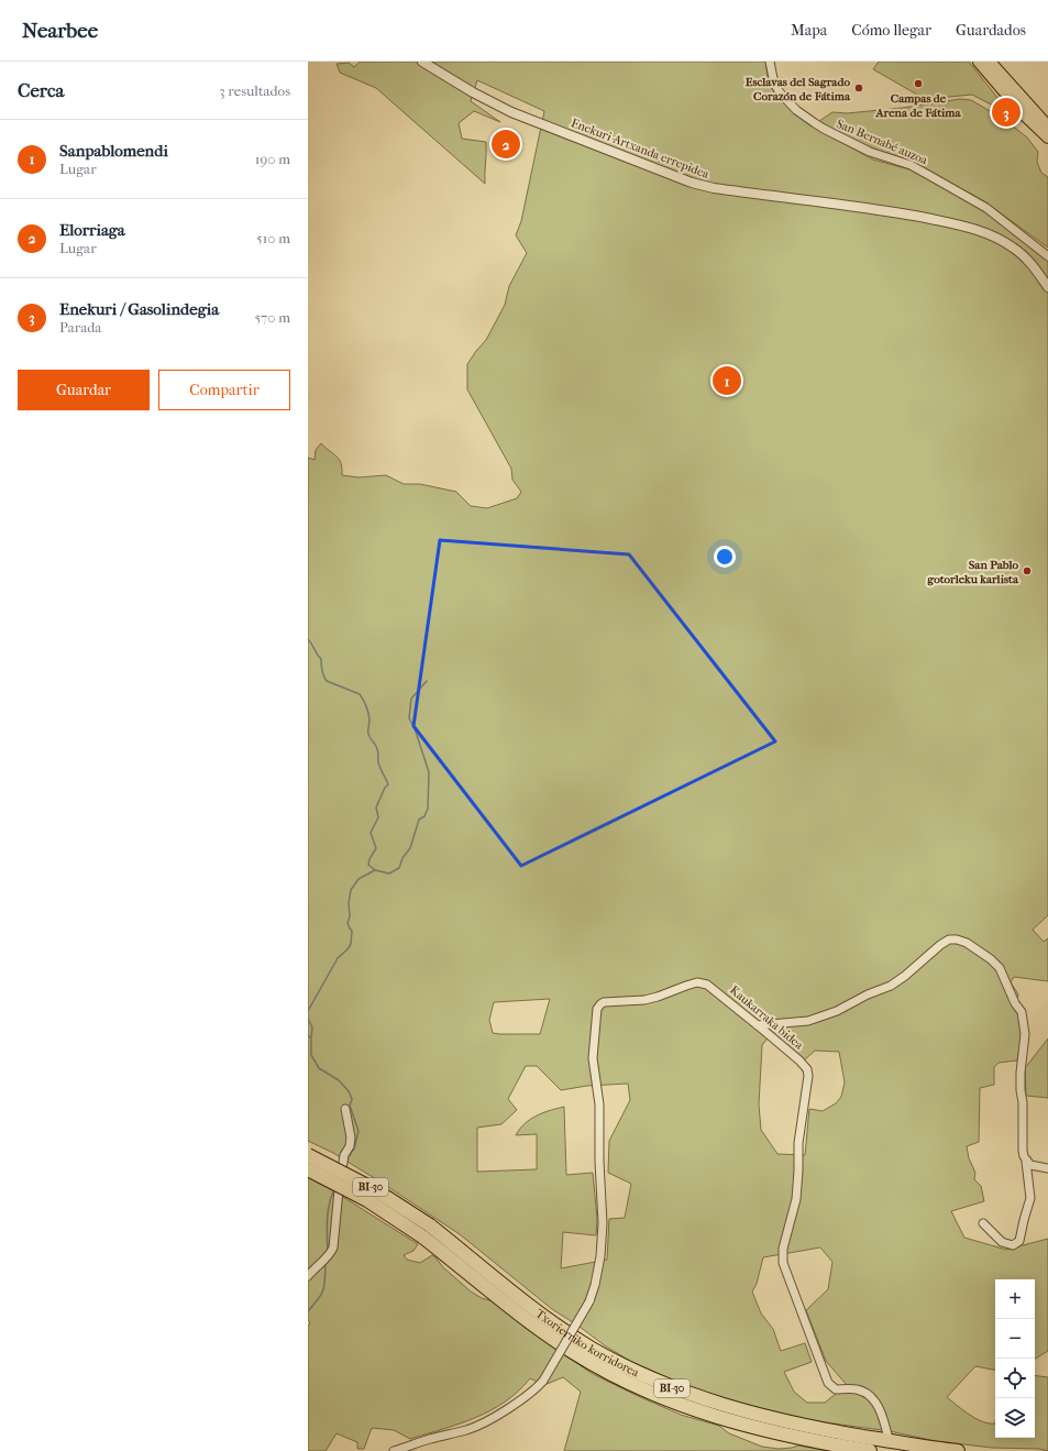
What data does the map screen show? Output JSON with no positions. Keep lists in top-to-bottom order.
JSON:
{
  "streets": {
    "highway": ["BI-30", "Txorierriko korridorea"],
    "street": ["San Bernabé auzoa", "Enekuri-Artxanda errepidea", "Kaukarraka bidea"]
  },
  "places": ["Campas de Arena de Fátima", "Esclavas del Sagrado Corazón de Fátima", "San Pablo gotorleku karlista"],
  "page": {
    "header": "Nearbee",
    "nav": ["Mapa", "Cómo llegar", "Guardados"],
    "heading": ["Cerca", "3 resultados"],
    "pins": ["3", "2", "1"],
    "list": [
      {
        "mark": "1",
        "name": "Sanpablomendi",
        "note": "Lugar",
        "value": "190 m"
      },
      {
        "mark": "2",
        "name": "Elorriaga",
        "note": "Lugar",
        "value": "510 m"
      },
      {
        "mark": "3",
        "name": "Enekuri / Gasolindegia",
        "note": "Parada",
        "value": "570 m"
      }
    ],
    "buttons": ["Guardar", "Compartir"],
    "map_buttons": ["+", "−"]
  }
}
